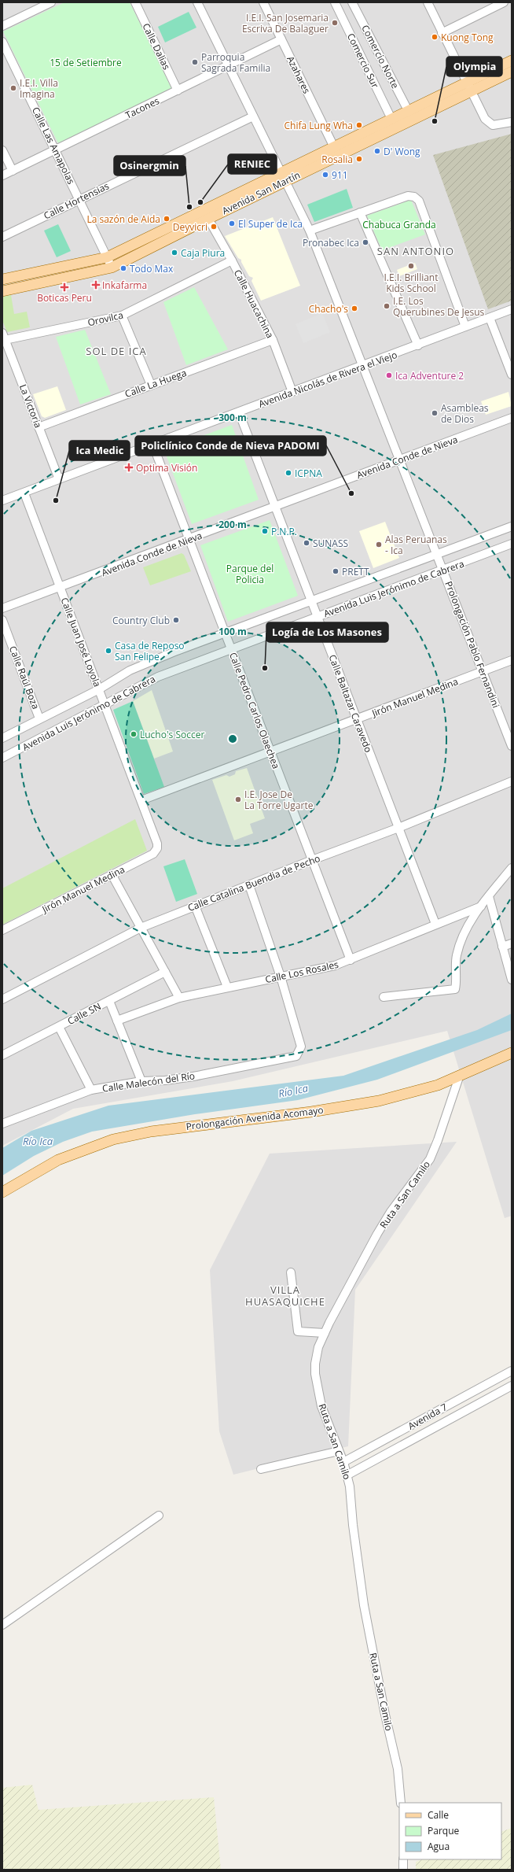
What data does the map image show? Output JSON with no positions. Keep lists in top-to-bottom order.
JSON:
{
  "streets": {
    "main road": ["Avenida San Martín", "Prolongación Avenida Acomayo"],
    "street": [
      "Calle Dalias",
      "Comercio Norte",
      "Comercio Sur",
      "Azahares",
      "Tacones",
      "Calle Las Amapolas",
      "Calle Hortensias",
      "Calle Huacachina",
      "Orovilca",
      "Avenida Nicolás de Rivera el Viejo",
      "Calle La Huega",
      "La Victoria",
      "Avenida Conde de Nieva",
      "Avenida Luis Jerónimo de Cabrera",
      "Calle Juan José Loyola",
      "Prolongación Pablo Fernandini",
      "Calle Raúl Boza",
      "Jirón Manuel Medina",
      "Calle Baltazar Caravedo",
      "Calle Pedro Carlos Olaechea",
      "Calle Catalina Buendia de Pecho",
      "Calle Los Rosales",
      "Calle SN",
      "Calle Malecón del Río",
      "Ruta a San Camilo",
      "Avenida 7"
    ]
  },
  "crossings": [
    ["Calle Dalias", "Tacones"],
    ["Comercio Norte", "Avenida San Martín"],
    ["Comercio Sur", "Avenida San Martín"],
    ["Azahares", "Tacones"],
    ["Azahares", "Avenida San Martín"],
    ["Tacones", "Calle Las Amapolas"],
    ["Tacones", "Prolongación Pablo Fernandini"],
    ["Calle Las Amapolas", "Avenida San Martín"],
    ["Calle Las Amapolas", "Calle Hortensias"],
    ["Avenida San Martín", "Calle Huacachina"],
    ["Avenida San Martín", "Prolongación Pablo Fernandini"],
    ["Calle Hortensias", "Prolongación Pablo Fernandini"],
    ["Calle Huacachina", "Orovilca"],
    ["Calle Huacachina", "Avenida Nicolás de Rivera el Viejo"],
    ["Calle Huacachina", "Calle La Huega"],
    ["Orovilca", "La Victoria"],
    ["Avenida Nicolás de Rivera el Viejo", "La Victoria"],
    ["Avenida Nicolás de Rivera el Viejo", "Calle Juan José Loyola"],
    ["Avenida Nicolás de Rivera el Viejo", "Prolongación Pablo Fernandini"],
    ["Avenida Nicolás de Rivera el Viejo", "Calle Baltazar Caravedo"],
    ["Avenida Nicolás de Rivera el Viejo", "Calle Pedro Carlos Olaechea"],
    ["Calle La Huega", "La Victoria"],
    ["Avenida Conde de Nieva", "Calle Juan José Loyola"],
    ["Avenida Conde de Nieva", "Prolongación Pablo Fernandini"],
    ["Avenida Conde de Nieva", "Calle Baltazar Caravedo"],
    ["Avenida Conde de Nieva", "Calle Pedro Carlos Olaechea"],
    ["Avenida Luis Jerónimo de Cabrera", "Calle Juan José Loyola"],
    ["Avenida Luis Jerónimo de Cabrera", "Prolongación Pablo Fernandini"],
    ["Avenida Luis Jerónimo de Cabrera", "Calle Raúl Boza"],
    ["Avenida Luis Jerónimo de Cabrera", "Calle Baltazar Caravedo"],
    ["Avenida Luis Jerónimo de Cabrera", "Calle Pedro Carlos Olaechea"],
    ["Calle Juan José Loyola", "Jirón Manuel Medina"],
    ["Prolongación Pablo Fernandini", "Jirón Manuel Medina"],
    ["Jirón Manuel Medina", "Calle Baltazar Caravedo"],
    ["Jirón Manuel Medina", "Calle Pedro Carlos Olaechea"],
    ["Calle Baltazar Caravedo", "Calle Catalina Buendia de Pecho"],
    ["Calle Baltazar Caravedo", "Calle Los Rosales"],
    ["Calle Pedro Carlos Olaechea", "Calle Catalina Buendia de Pecho"],
    ["Calle Pedro Carlos Olaechea", "Calle Los Rosales"],
    ["Calle Los Rosales", "Calle Malecón del Río"],
    ["Prolongación Avenida Acomayo", "Ruta a San Camilo"],
    ["Ruta a San Camilo", "Avenida 7"]
  ],
  "districts": ["SAN ANTONIO", "SOL DE ICA", "VILLA HUASAQUICHE"],
  "water": ["Río Ica"],
  "parks": ["15 de Setiembre", "Chabuca Granda", "Parque del Policia"],
  "places": {
    "other": [
      "I.E.I. San Josemaria Escriva De Balaguer",
      "Kuong Tong",
      "Parroquia Sagrada Familia",
      "I.E.I. Villa Imagina",
      "Olympia",
      "Chifa Lung Wha",
      "D' Wong",
      "Rosalia",
      "911",
      "RENIEC",
      "Osinergmin",
      "La sazón de Aida",
      "El Super de Ica",
      "Deyvicri",
      "Pronabec Ica",
      "Caja Piura",
      "I.E.I. Brilliant Kids School",
      "Todo Max",
      "I.E. Los Querubines De Jesus",
      "Chacho's",
      "Ica Adventure 2",
      "Asambleas de Dios",
      "ICPNA",
      "Policlínico Conde de Nieva PADOMI",
      "Ica Medic",
      "P.N.P.",
      "SUNASS",
      "Alas Peruanas - Ica",
      "PRETT",
      "Country Club",
      "Casa de Reposo San Felipe",
      "Logía de Los Masones",
      "Lucho's Soccer",
      "I.E. Jose De La Torre Ugarte"
    ],
    "health": ["Inkafarma", "Boticas Peru", "Optima Visión"]
  },
  "legend": ["Calle", "Parque", "Agua"],
  "rings": ["300 m", "200 m", "100 m"]
}
